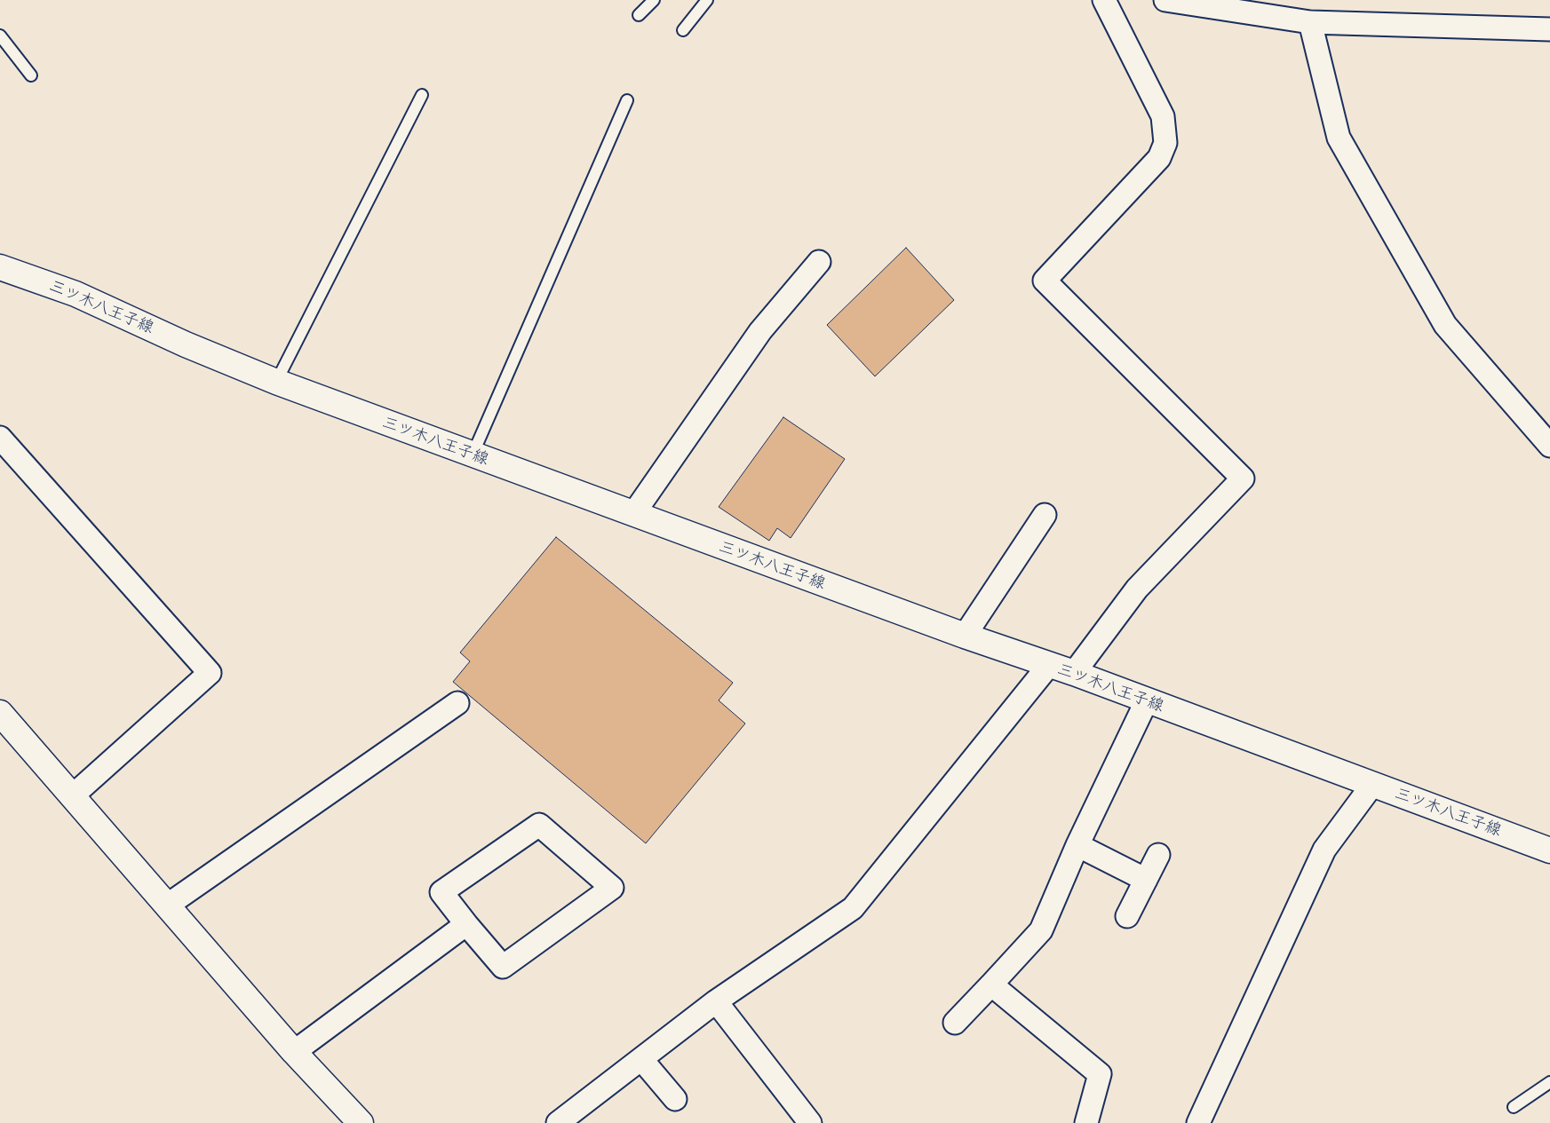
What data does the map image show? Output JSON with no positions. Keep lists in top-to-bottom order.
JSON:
{
  "streets": {
    "main road": ["三ツ木八王子線"]
  }
}
